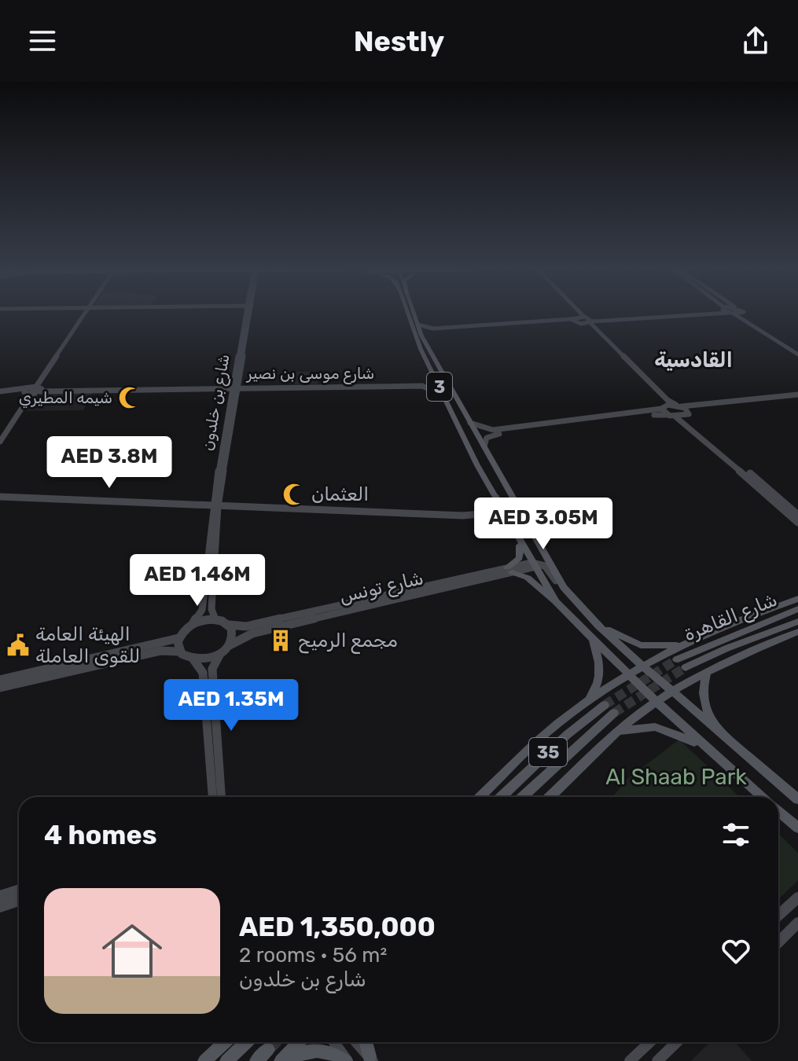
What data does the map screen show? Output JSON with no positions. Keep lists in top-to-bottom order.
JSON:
{
  "streets": {
    "main road": ["3", "شارع القاهرة", "35"],
    "street": ["شارع موسى بن نصير", "شارع بن خلدون", "شارع تونس"]
  },
  "crossings": [
    ["شارع موسى بن نصير", "3"],
    ["شارع موسى بن نصير", "شارع بن خلدون"],
    ["3", "شارع تونس"],
    ["شارع بن خلدون", "شارع تونس"]
  ],
  "districts": ["القادسية"],
  "parks": ["Al Shaab Park"],
  "places": {
    "mosque": ["شيمه المطيري", "العثمان"],
    "building": ["مجمع الرميح"],
    "public building": ["الهيئة العامة للقوى العاملة"]
  },
  "page": {
    "header": "Nestly",
    "price": [
      "AED 3.8M",
      "AED 3.05M",
      "AED 1.46M",
      "AED 1.35M"
    ],
    "heading": "4 homes",
    "list": [
      {
        "name": "AED 1,350,000",
        "note": "2 rooms · 56 m² · شارع بن خلدون"
      }
    ]
  }
}
